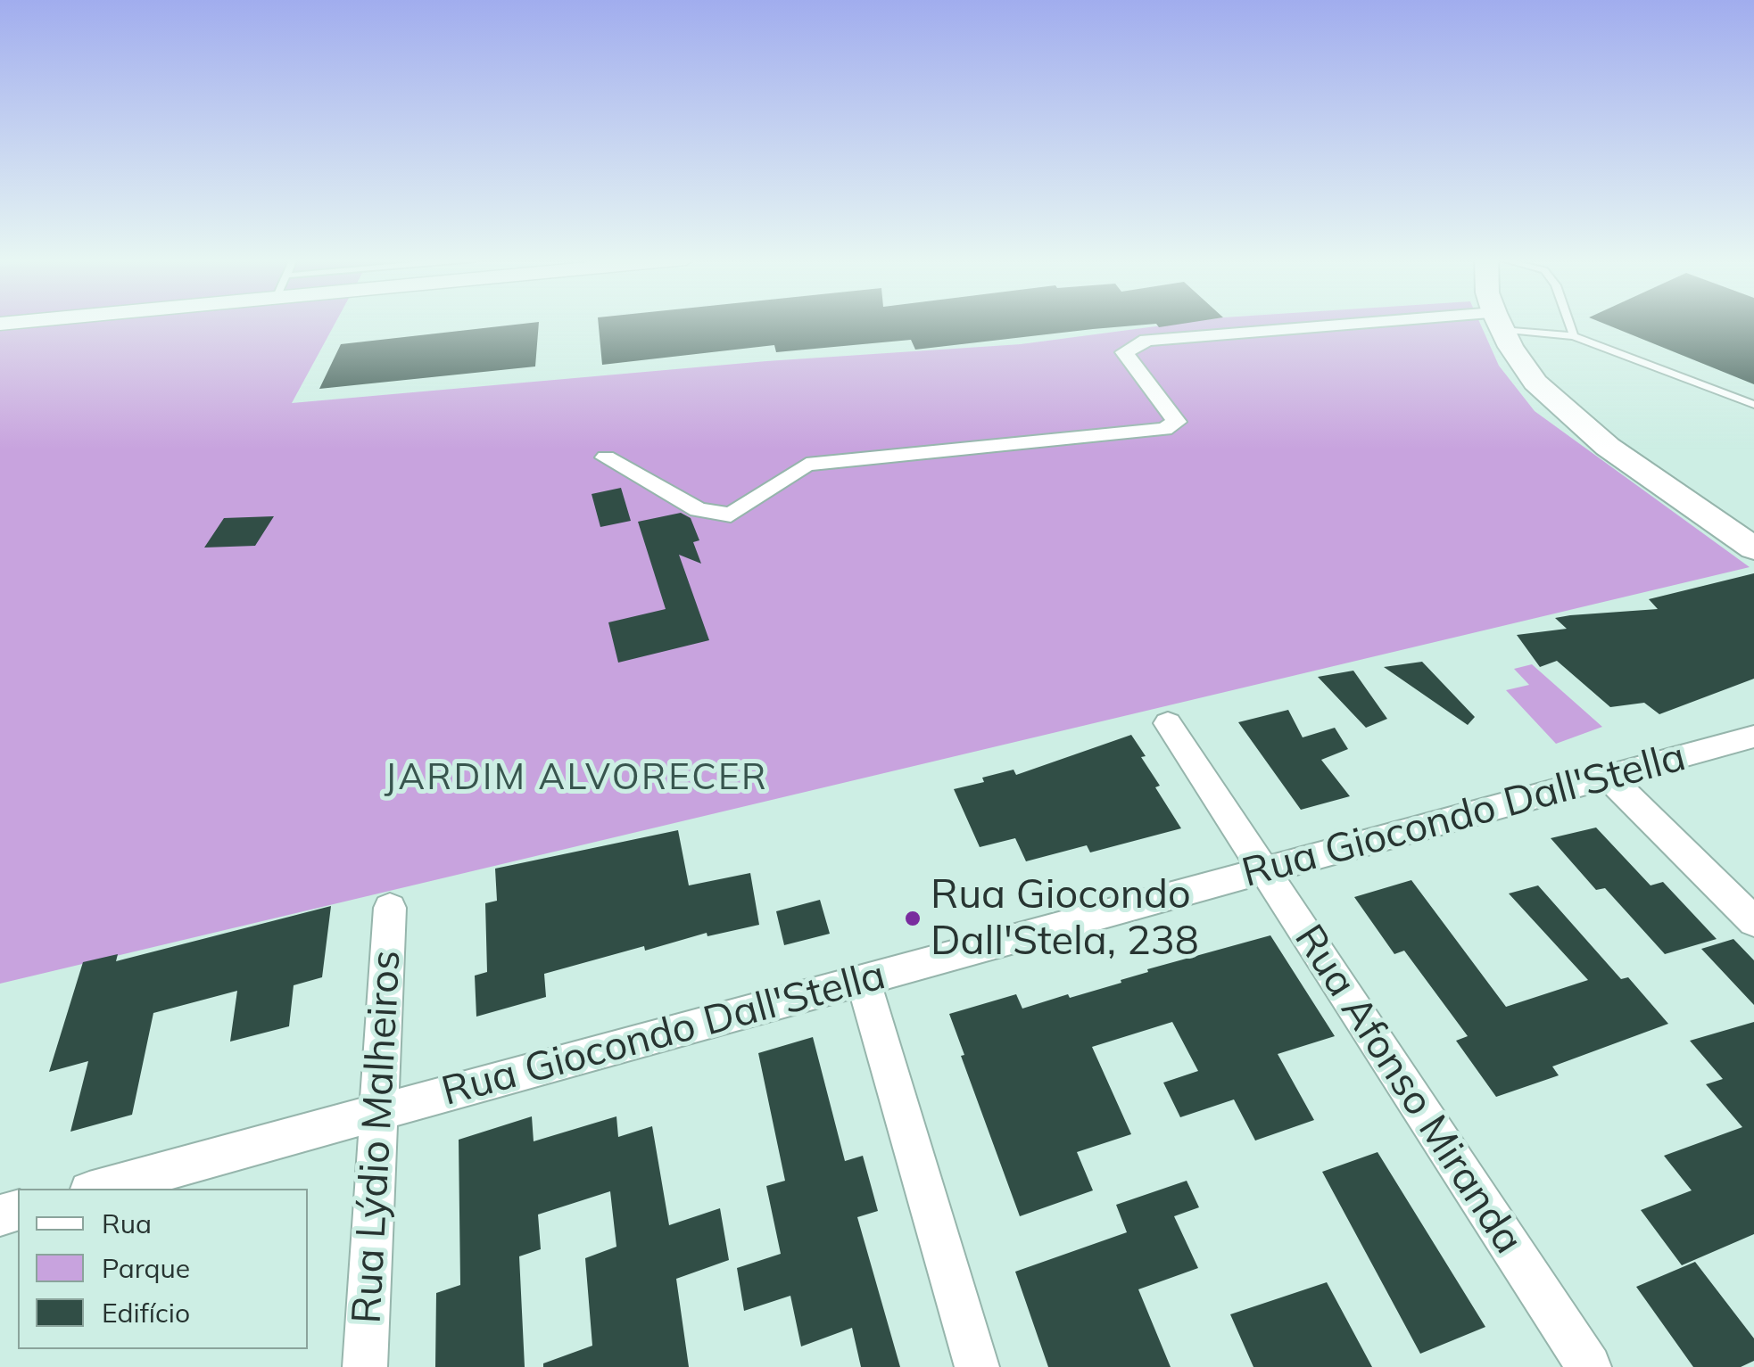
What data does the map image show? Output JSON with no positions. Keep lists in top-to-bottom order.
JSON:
{
  "streets": {
    "street": ["Rua Giocondo Dall'Stella", "Rua Afonso Miranda", "Rua Lýdio Malheiros"]
  },
  "crossings": [
    ["Rua Giocondo Dall'Stella", "Rua Afonso Miranda"],
    ["Rua Giocondo Dall'Stella", "Rua Lýdio Malheiros"]
  ],
  "districts": ["JARDIM ALVORECER"],
  "places": ["Rua Giocondo Dall'Stela, 238"],
  "legend": ["Rua", "Parque", "Edifício"]
}
